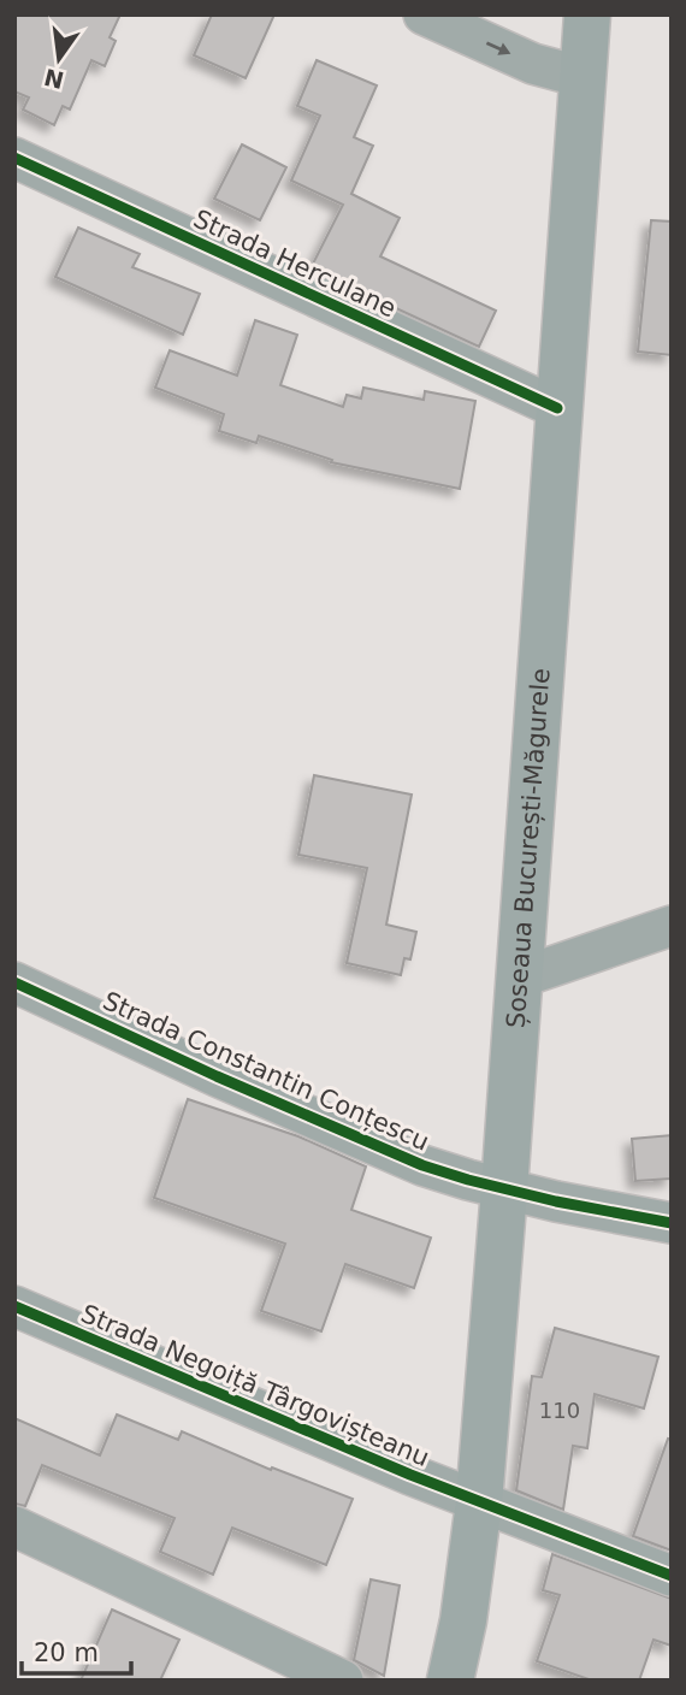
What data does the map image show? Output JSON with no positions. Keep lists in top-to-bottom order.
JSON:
{
  "streets": {
    "main road": ["Șoseaua București-Măgurele"],
    "street": ["Strada Herculane", "Strada Constantin Conțescu", "Strada Negoiță Târgovișteanu"]
  },
  "crossings": [
    ["Strada Herculane", "Șoseaua București-Măgurele"],
    ["Șoseaua București-Măgurele", "Strada Constantin Conțescu"],
    ["Șoseaua București-Măgurele", "Strada Negoiță Târgovișteanu"]
  ],
  "house_numbers": ["110"],
  "scale_bar": "20 m",
  "north": "bottom"
}
